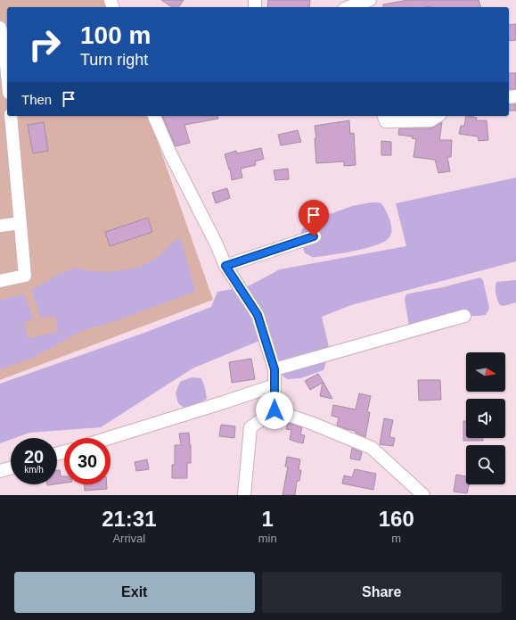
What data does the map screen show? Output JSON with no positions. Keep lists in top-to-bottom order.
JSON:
{
  "north": "right",
  "page": {
    "turn": ["100 m", "Turn right"],
    "then": "Then",
    "speed": "20 km/h",
    "limit": "30",
    "eta": [
      "21:31",
      "Arrival",
      "1",
      "min",
      "160",
      "m"
    ],
    "buttons": ["Exit", "Share"]
  }
}
